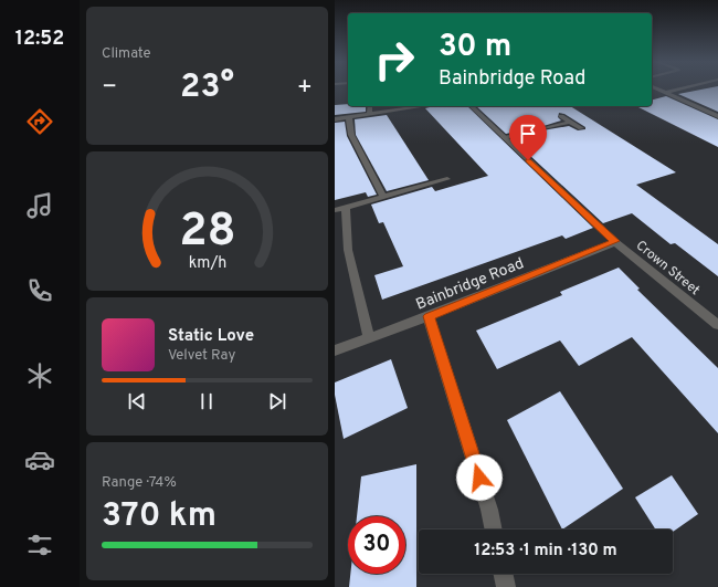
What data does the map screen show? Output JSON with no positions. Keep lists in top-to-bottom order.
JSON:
{
  "streets": {
    "street": ["Crown Street", "Bainbridge Road"]
  },
  "crossings": [
    ["Crown Street", "Bainbridge Road"]
  ],
  "page": {
    "tabs": "12:52",
    "tile": [
      "Climate",
      ["Range · 74%", "370 km"]
    ],
    "turn": ["30 m", "Bainbridge Road"],
    "heat": ["−", "23°", "+"],
    "song": ["Static Love", "Velvet Ray"],
    "limit": "30",
    "trip": "12:53 · 1 min · 130 m",
    "gauge": ["28", "km/h"]
  }
}
